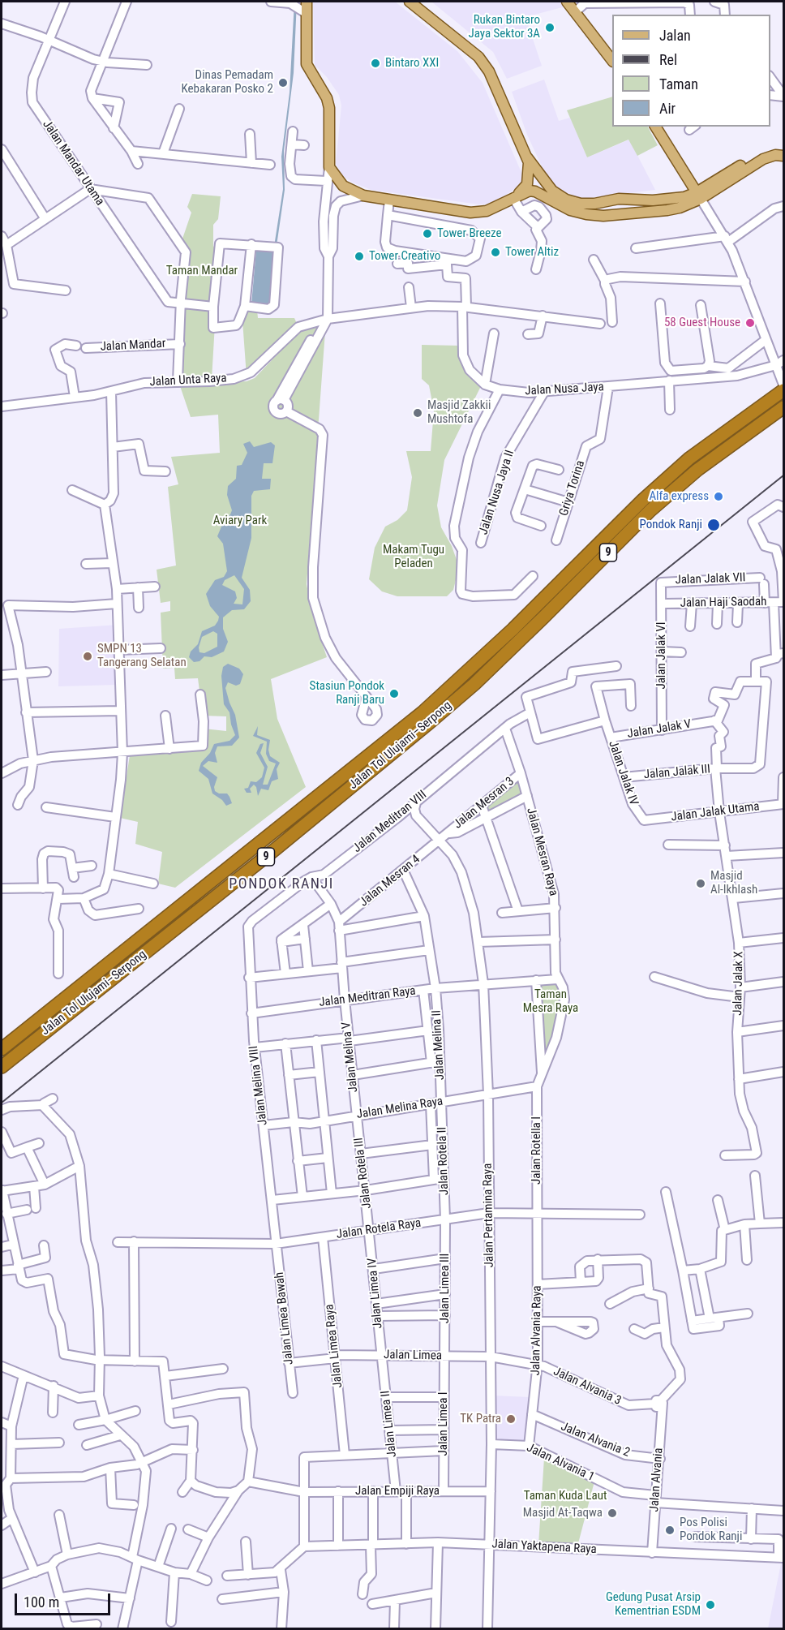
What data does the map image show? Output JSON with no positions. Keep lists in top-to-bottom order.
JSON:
{
  "streets": {
    "highway": ["9", "Jalan Tol Ulujami–Serpong"],
    "street": [
      "Jalan Mandar Utama",
      "Jalan Mandar",
      "Jalan Unta Raya",
      "Jalan Nusa Jaya",
      "Griya Torina",
      "Jalan Nusa Jaya II",
      "Jalan Jalak VII",
      "Jalan Haji Saodah",
      "Jalan Jalak VI",
      "Jalan Jalak V",
      "Jalan Jalak III",
      "Jalan Jalak IV",
      "Jalan Mesran 3",
      "Jalan Jalak Utama",
      "Jalan Meditran VIII",
      "Jalan Mesran Raya",
      "Jalan Mesran 4",
      "Jalan Jalak X",
      "Jalan Meditran Raya",
      "Jalan Melina II",
      "Jalan Melina V",
      "Jalan Melina VIII",
      "Jalan Melina Raya",
      "Jalan Rotella I",
      "Jalan Rotela II",
      "Jalan Rotela III",
      "Jalan Pertamina Raya",
      "Jalan Rotela Raya",
      "Jalan Limea III",
      "Jalan Limea IV",
      "Jalan Limea Bawah",
      "Jalan Alvania Raya",
      "Jalan Limea Raya",
      "Jalan Limea",
      "Jalan Alvania 3",
      "Jalan Limea II",
      "Jalan Limea I",
      "Jalan Alvania 2",
      "Jalan Alvania 1",
      "Jalan Alvania",
      "Jalan Empiji Raya",
      "Jalan Yaktapena Raya"
    ]
  },
  "crossings": [
    ["Jalan Nusa Jaya", "Griya Torina"],
    ["Jalan Nusa Jaya", "Jalan Nusa Jaya II"],
    ["Jalan Jalak VII", "Jalan Haji Saodah"],
    ["Jalan Jalak VII", "Jalan Jalak VI"],
    ["Jalan Haji Saodah", "Jalan Jalak VI"],
    ["Jalan Jalak VI", "Jalan Jalak V"],
    ["Jalan Jalak V", "Jalan Jalak IV"],
    ["Jalan Jalak III", "Jalan Jalak IV"],
    ["Jalan Jalak III", "Jalan Jalak Utama"],
    ["Jalan Jalak III", "Jalan Jalak X"],
    ["Jalan Jalak IV", "Jalan Jalak Utama"],
    ["Jalan Mesran 3", "Jalan Mesran Raya"],
    ["Jalan Mesran 3", "Jalan Mesran 4"],
    ["Jalan Mesran 3", "Jalan Pertamina Raya"],
    ["Jalan Jalak Utama", "Jalan Jalak X"],
    ["Jalan Meditran VIII", "Jalan Mesran Raya"],
    ["Jalan Meditran VIII", "Jalan Melina VIII"],
    ["Jalan Mesran Raya", "Jalan Melina Raya"],
    ["Jalan Mesran Raya", "Jalan Rotella I"],
    ["Jalan Mesran 4", "Jalan Melina II"],
    ["Jalan Mesran 4", "Jalan Melina V"],
    ["Jalan Mesran 4", "Jalan Pertamina Raya"],
    ["Jalan Meditran Raya", "Jalan Melina II"],
    ["Jalan Meditran Raya", "Jalan Melina V"],
    ["Jalan Meditran Raya", "Jalan Melina VIII"],
    ["Jalan Meditran Raya", "Jalan Pertamina Raya"],
    ["Jalan Melina II", "Jalan Melina Raya"],
    ["Jalan Melina II", "Jalan Rotela II"],
    ["Jalan Melina V", "Jalan Melina Raya"],
    ["Jalan Melina V", "Jalan Rotela III"],
    ["Jalan Melina VIII", "Jalan Melina Raya"],
    ["Jalan Melina VIII", "Jalan Rotela Raya"],
    ["Jalan Melina VIII", "Jalan Limea Bawah"],
    ["Jalan Melina Raya", "Jalan Rotella I"],
    ["Jalan Melina Raya", "Jalan Rotela II"],
    ["Jalan Melina Raya", "Jalan Rotela III"],
    ["Jalan Melina Raya", "Jalan Pertamina Raya"],
    ["Jalan Rotella I", "Jalan Rotela Raya"],
    ["Jalan Rotella I", "Jalan Alvania Raya"],
    ["Jalan Rotela II", "Jalan Rotela Raya"],
    ["Jalan Rotela II", "Jalan Limea III"],
    ["Jalan Rotela III", "Jalan Rotela Raya"],
    ["Jalan Rotela III", "Jalan Limea IV"],
    ["Jalan Pertamina Raya", "Jalan Rotela Raya"],
    ["Jalan Pertamina Raya", "Jalan Limea"],
    ["Jalan Pertamina Raya", "Jalan Alvania 3"],
    ["Jalan Pertamina Raya", "Jalan Alvania 1"],
    ["Jalan Pertamina Raya", "Jalan Empiji Raya"],
    ["Jalan Pertamina Raya", "Jalan Yaktapena Raya"],
    ["Jalan Rotela Raya", "Jalan Limea III"],
    ["Jalan Rotela Raya", "Jalan Limea IV"],
    ["Jalan Rotela Raya", "Jalan Limea Bawah"],
    ["Jalan Rotela Raya", "Jalan Alvania Raya"],
    ["Jalan Rotela Raya", "Jalan Limea Raya"],
    ["Jalan Limea III", "Jalan Limea"],
    ["Jalan Limea III", "Jalan Limea I"],
    ["Jalan Limea IV", "Jalan Limea"],
    ["Jalan Limea IV", "Jalan Limea II"],
    ["Jalan Limea Bawah", "Jalan Limea"],
    ["Jalan Alvania Raya", "Jalan Alvania 3"],
    ["Jalan Alvania Raya", "Jalan Alvania 2"],
    ["Jalan Alvania Raya", "Jalan Alvania 1"],
    ["Jalan Limea Raya", "Jalan Limea"],
    ["Jalan Limea", "Jalan Alvania 3"],
    ["Jalan Limea", "Jalan Limea II"],
    ["Jalan Limea", "Jalan Limea I"],
    ["Jalan Alvania 3", "Jalan Alvania"],
    ["Jalan Limea II", "Jalan Empiji Raya"],
    ["Jalan Limea I", "Jalan Empiji Raya"],
    ["Jalan Alvania 2", "Jalan Alvania"],
    ["Jalan Alvania 1", "Jalan Alvania"],
    ["Jalan Alvania", "Jalan Yaktapena Raya"]
  ],
  "districts": ["PONDOK RANJI"],
  "parks": [
    "Taman Mandar",
    "Aviary Park",
    "Makam Tugu Peladen",
    "Taman Mesra Raya",
    "Taman Kuda Laut"
  ],
  "places": [
    "Rukan Bintaro Jaya Sektor 3A",
    "Bintaro XXI",
    "Dinas Pemadam Kebakaran Posko 2",
    "Tower Breeze",
    "Tower Altiz",
    "Tower Creativo",
    "58 Guest House",
    "Masjid Zakkii Mushtofa",
    "Alfa express",
    "Pondok Ranji",
    "SMPN 13 Tangerang Selatan",
    "Stasiun Pondok Ranji Baru",
    "Masjid Al-Ikhlash",
    "TK Patra",
    "Masjid At-Taqwa",
    "Pos Polisi Pondok Ranji",
    "Gedung Pusat Arsip Kementrian ESDM"
  ],
  "legend": [
    "Jalan",
    "Rel",
    "Taman",
    "Air"
  ],
  "scale_bar": "100 m"
}
